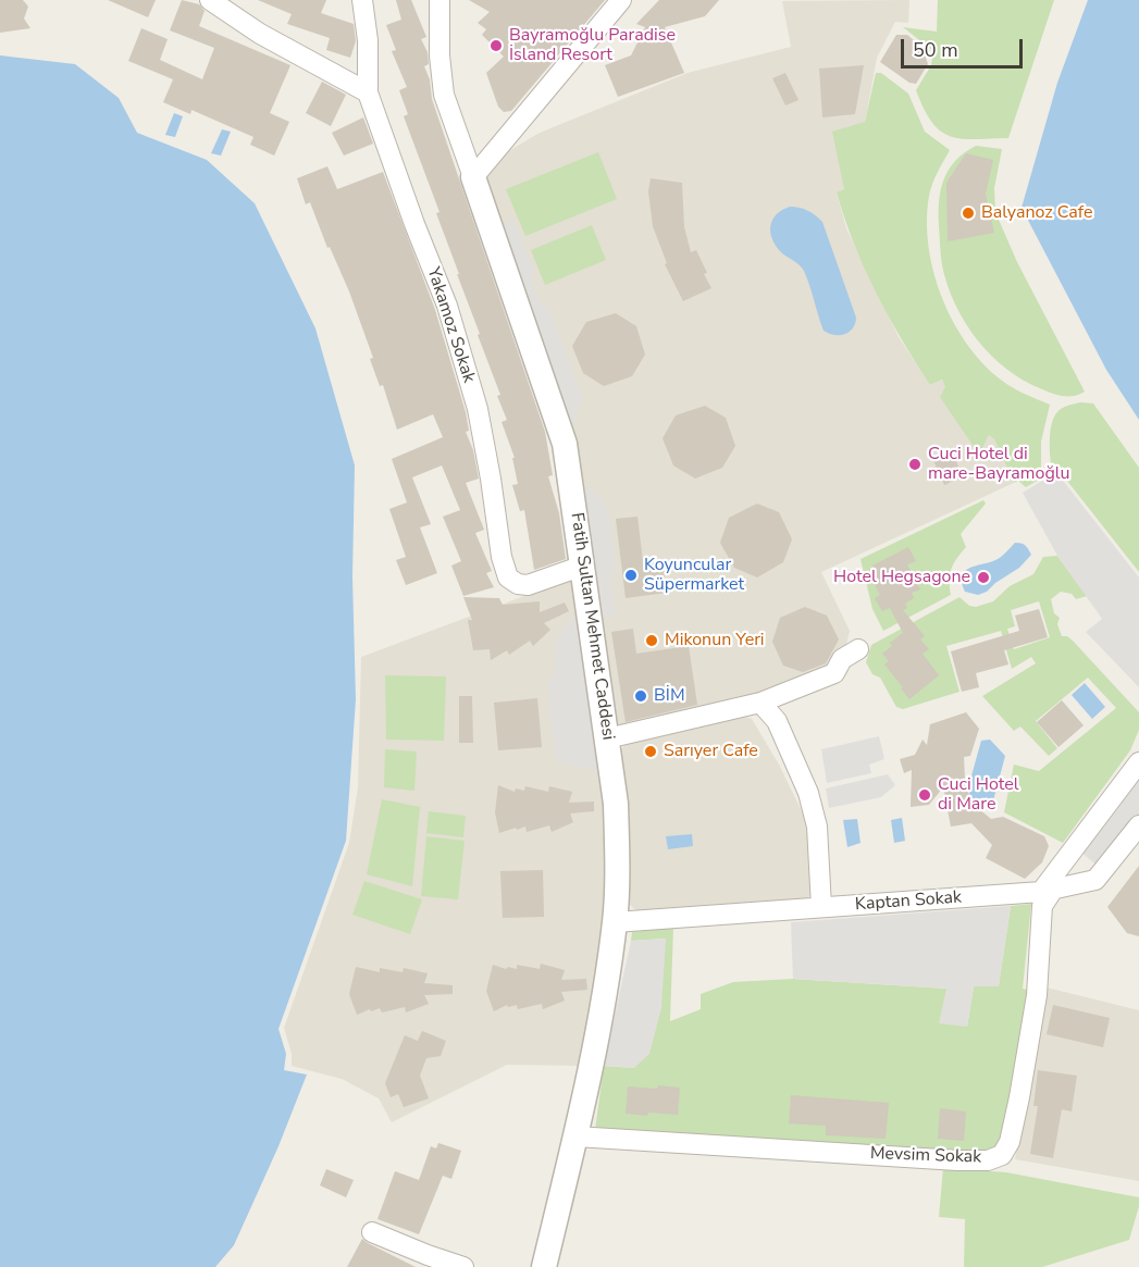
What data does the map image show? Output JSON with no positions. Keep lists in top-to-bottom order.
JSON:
{
  "streets": {
    "street": [
      "Yakamoz Sokak",
      "Fatih Sultan Mehmet Caddesi",
      "Kaptan Sokak",
      "Mevsim Sokak"
    ]
  },
  "crossings": [
    ["Yakamoz Sokak", "Fatih Sultan Mehmet Caddesi"],
    ["Fatih Sultan Mehmet Caddesi", "Kaptan Sokak"],
    ["Fatih Sultan Mehmet Caddesi", "Mevsim Sokak"],
    ["Kaptan Sokak", "Mevsim Sokak"]
  ],
  "places": [
    "Bayramoğlu Paradise İsland Resort",
    "Balyanoz Cafe",
    "Cuci Hotel di mare-Bayramoğlu",
    "Koyuncular Süpermarket",
    "Hotel Hegsagone",
    "Mikonun Yeri",
    "BİM",
    "Sarıyer Cafe",
    "Cuci Hotel di Mare"
  ],
  "scale_bar": "50 m"
}
